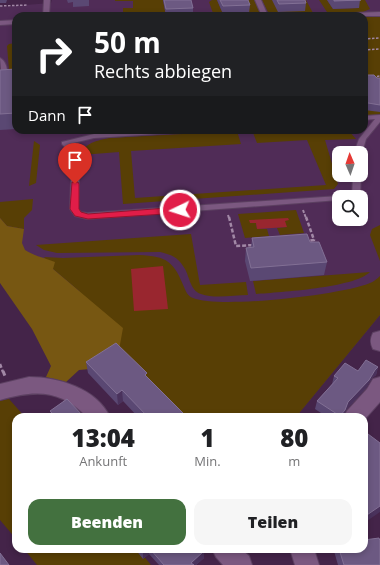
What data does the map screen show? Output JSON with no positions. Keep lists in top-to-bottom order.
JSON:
{
  "north": "top",
  "page": {
    "turn": ["50 m", "Rechts abbiegen"],
    "then": "Dann",
    "eta": [
      "13:04",
      "Ankunft",
      "1",
      "Min.",
      "80",
      "m"
    ],
    "buttons": ["Beenden", "Teilen"]
  }
}
